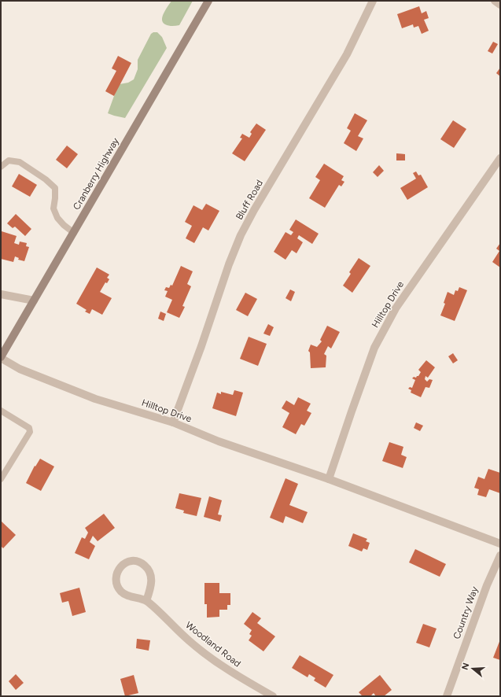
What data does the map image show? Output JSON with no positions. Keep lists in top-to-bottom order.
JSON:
{
  "streets": {
    "main road": ["Cranberry Highway"],
    "street": [
      "Bluff Road",
      "Hilltop Drive",
      "Country Way",
      "Woodland Road"
    ]
  },
  "crossings": [
    ["Cranberry Highway", "Hilltop Drive"],
    ["Bluff Road", "Hilltop Drive"]
  ],
  "north": "left"
}
